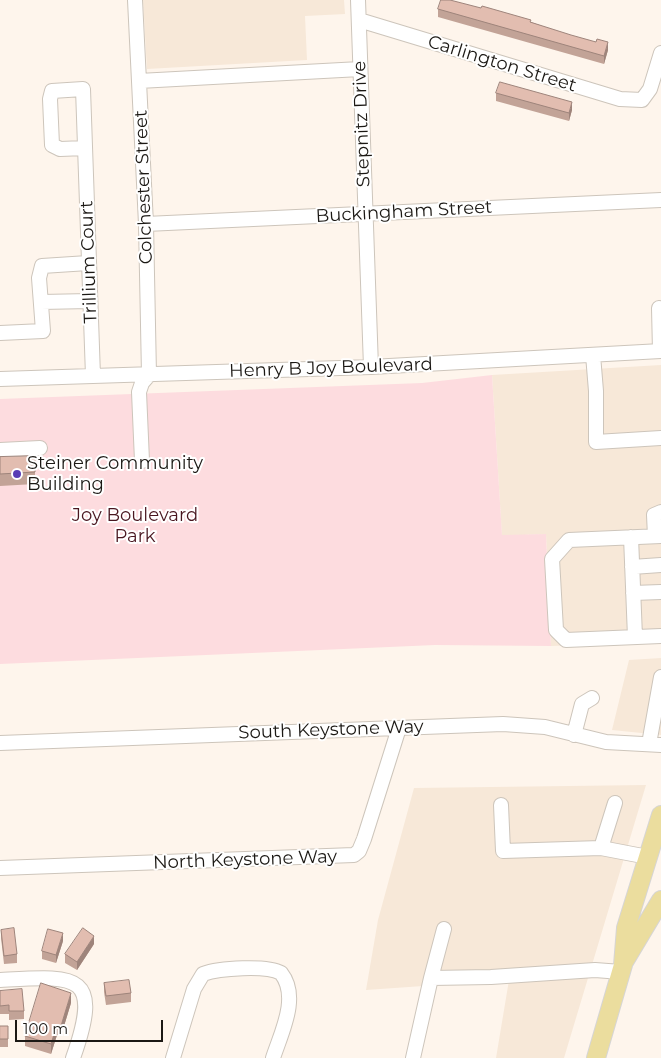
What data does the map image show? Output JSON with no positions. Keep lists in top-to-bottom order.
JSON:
{
  "streets": {
    "street": [
      "Carlington Street",
      "Stepnitz Drive",
      "Colchester Street",
      "Buckingham Street",
      "Trillium Court",
      "Henry B Joy Boulevard",
      "South Keystone Way",
      "North Keystone Way"
    ]
  },
  "crossings": [
    ["Carlington Street", "Stepnitz Drive"],
    ["Stepnitz Drive", "Buckingham Street"],
    ["Stepnitz Drive", "Henry B Joy Boulevard"],
    ["Colchester Street", "Buckingham Street"],
    ["Colchester Street", "Henry B Joy Boulevard"],
    ["Trillium Court", "Henry B Joy Boulevard"],
    ["South Keystone Way", "North Keystone Way"]
  ],
  "parks": ["Joy Boulevard Park"],
  "places": ["Steiner Community Building"],
  "scale_bar": "100 m"
}
